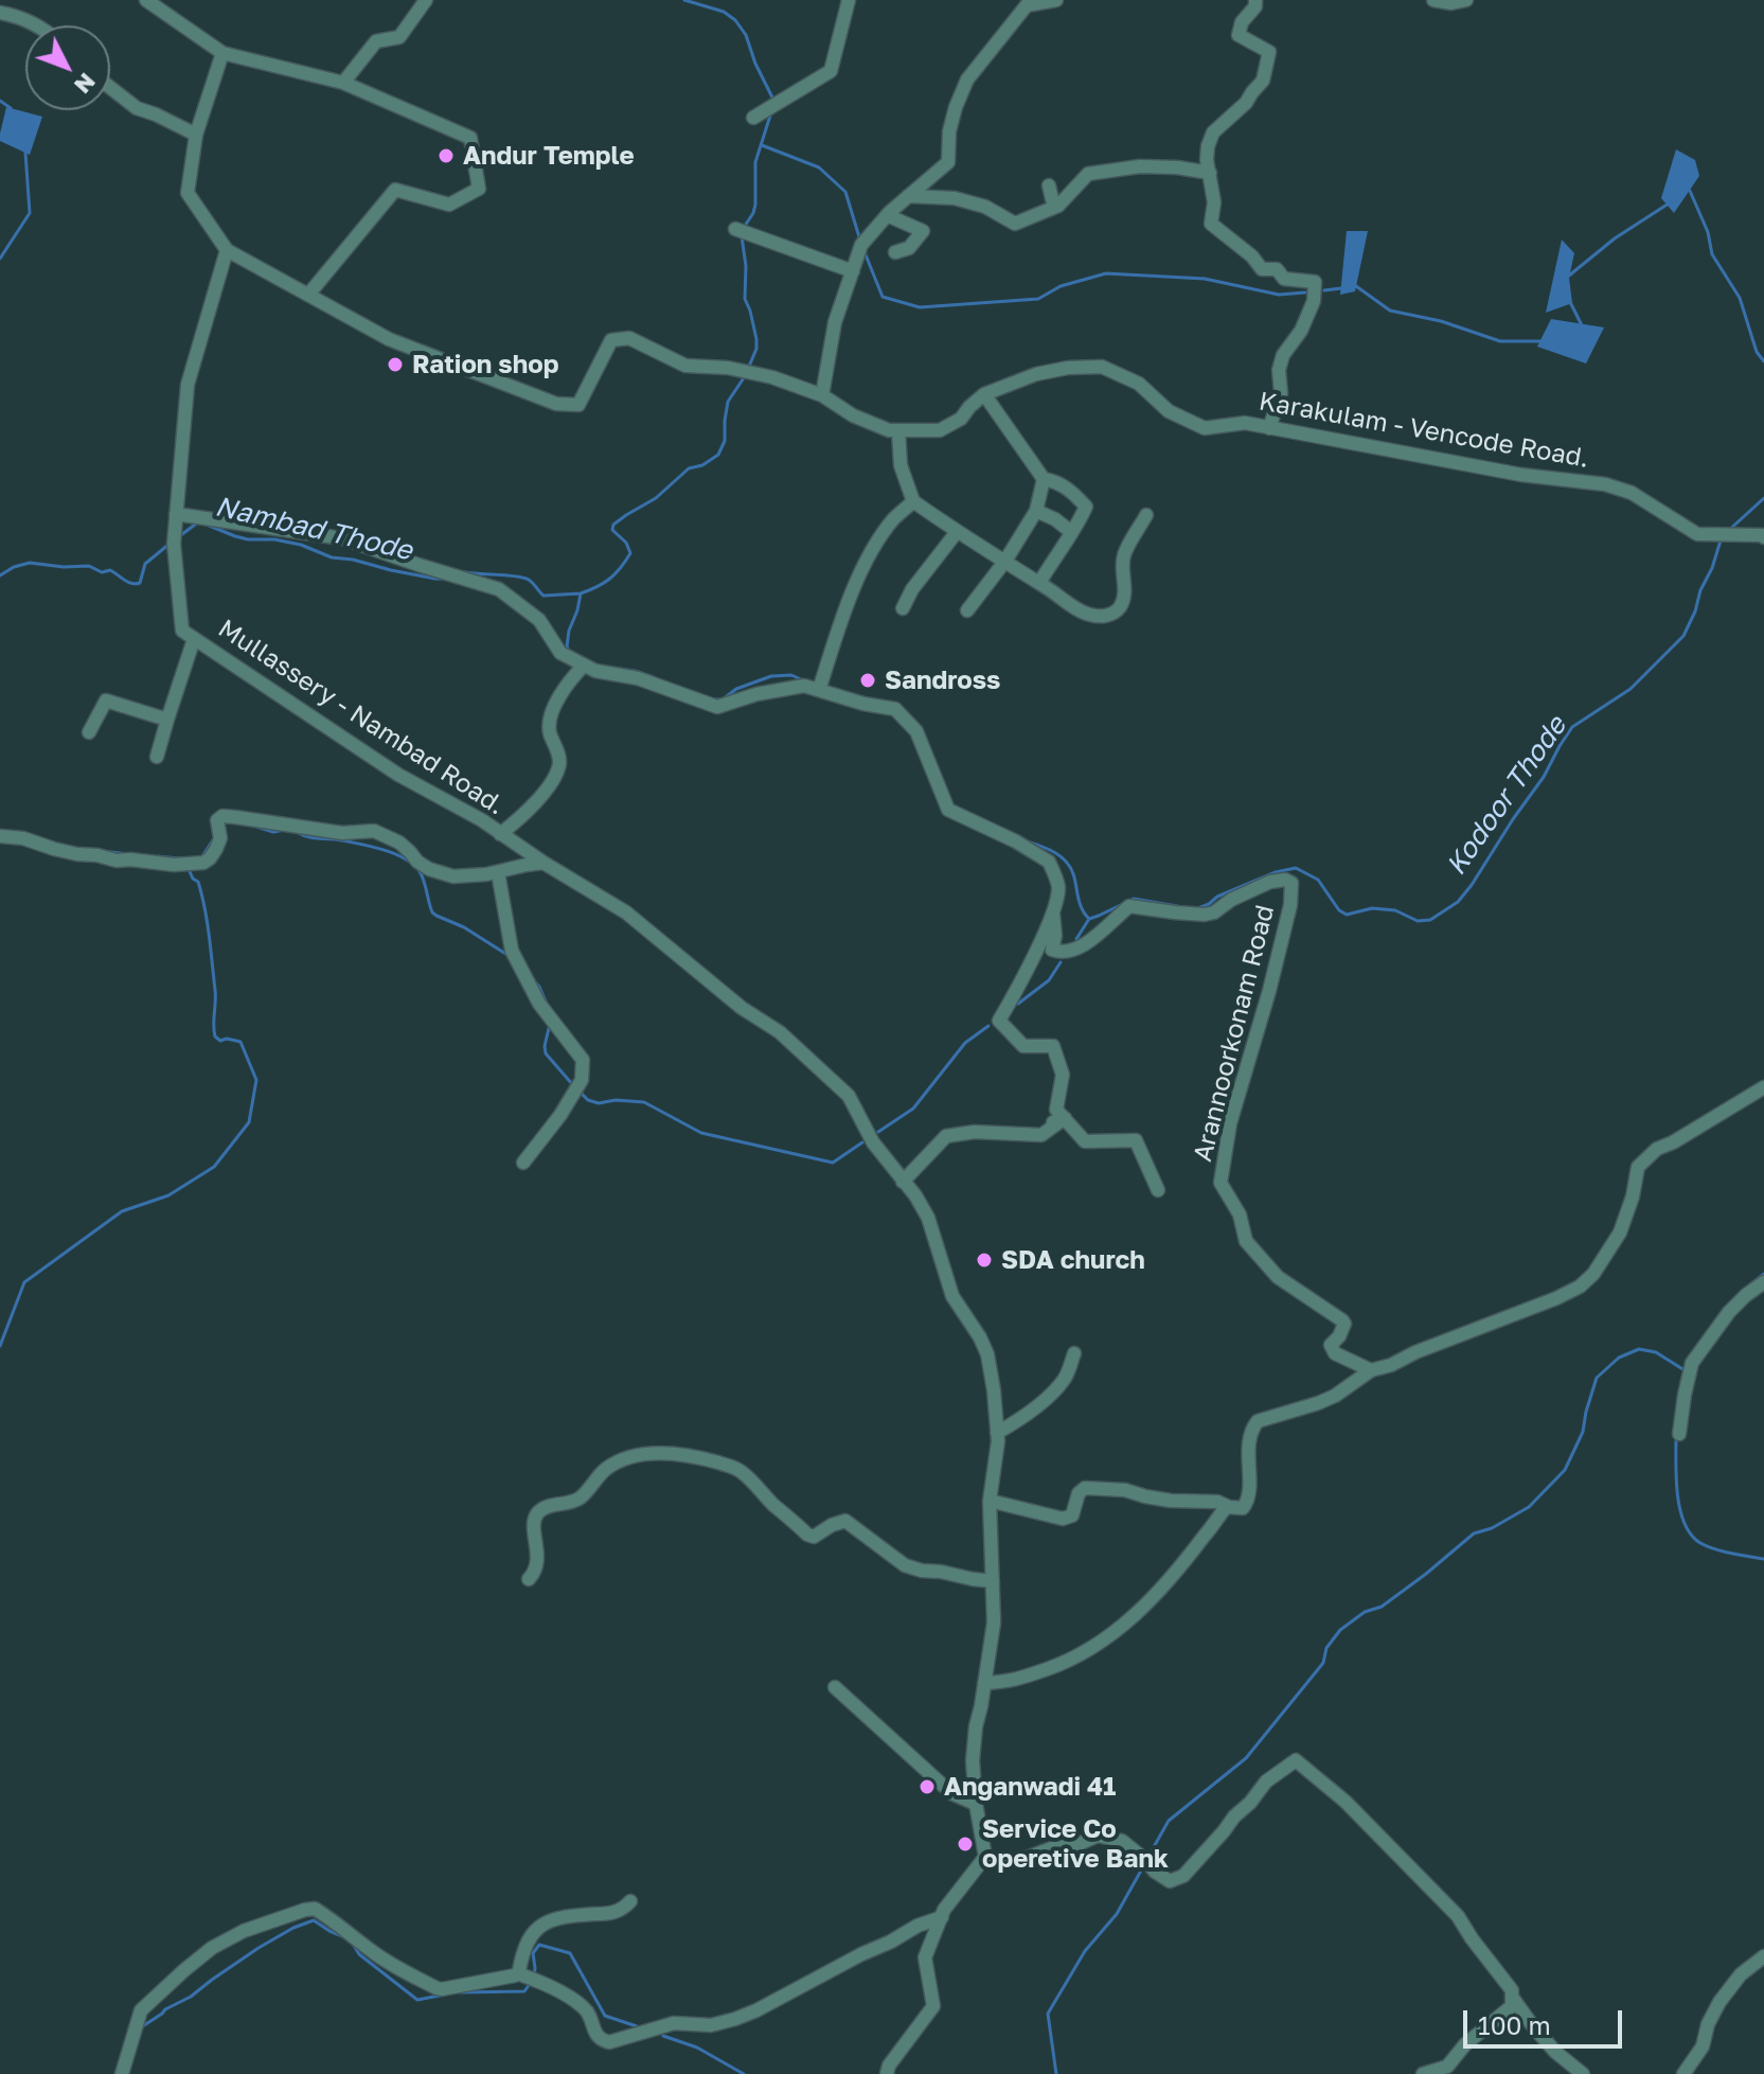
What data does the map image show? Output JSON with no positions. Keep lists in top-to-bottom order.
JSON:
{
  "streets": {
    "street": ["Karakulam - Vencode Road.", "Mullassery - Nambad Road.", "Arannoorkonam Road"]
  },
  "crossings": [
    ["Karakulam - Vencode Road.", "Mullassery - Nambad Road."],
    ["Mullassery - Nambad Road.", "Arannoorkonam Road"]
  ],
  "water": ["Nambad Thode", "Kodoor Thode"],
  "places": [
    "Andur Temple",
    "Ration shop",
    "Sandross",
    "SDA church",
    "Anganwadi 41",
    "Service Co operetive Bank"
  ],
  "scale_bar": "100 m",
  "north": "bottom right"
}
